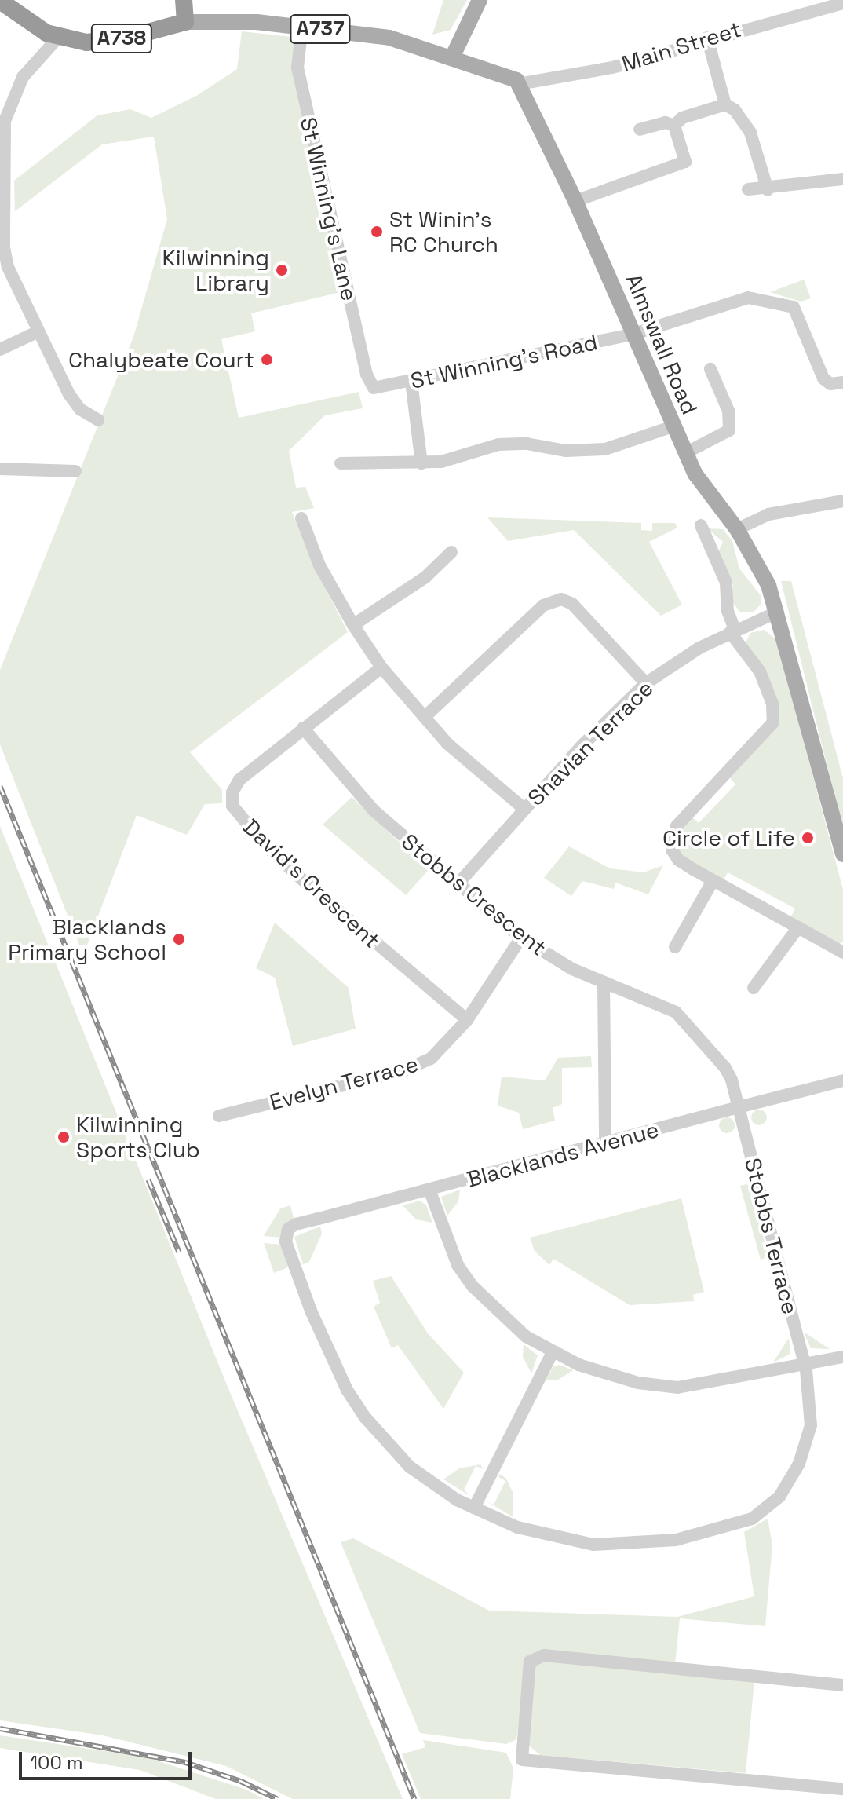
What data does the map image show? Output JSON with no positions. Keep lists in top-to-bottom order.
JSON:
{
  "streets": {
    "highway": ["A738"],
    "main road": ["A737", "Almswall Road"],
    "street": [
      "Main Street",
      "St Winning's Lane",
      "St Winning's Road",
      "Shavian Terrace",
      "David's Crescent",
      "Stobbs Crescent",
      "Evelyn Terrace",
      "Blacklands Avenue",
      "Stobbs Terrace"
    ]
  },
  "crossings": [
    ["A737", "A738"],
    ["A737", "St Winning's Lane"],
    ["Main Street", "Almswall Road"],
    ["St Winning's Lane", "St Winning's Road"],
    ["Almswall Road", "St Winning's Road"],
    ["Almswall Road", "Shavian Terrace"],
    ["Shavian Terrace", "Stobbs Crescent"],
    ["David's Crescent", "Stobbs Crescent"],
    ["David's Crescent", "Evelyn Terrace"],
    ["Stobbs Crescent", "Evelyn Terrace"],
    ["Stobbs Crescent", "Blacklands Avenue"],
    ["Stobbs Crescent", "Stobbs Terrace"],
    ["Blacklands Avenue", "Stobbs Terrace"]
  ],
  "places": [
    "St Winin's RC Church",
    "Kilwinning Library",
    "Chalybeate Court",
    "Circle of Life",
    "Blacklands Primary School",
    "Kilwinning Sports Club"
  ],
  "scale_bar": "100 m"
}
